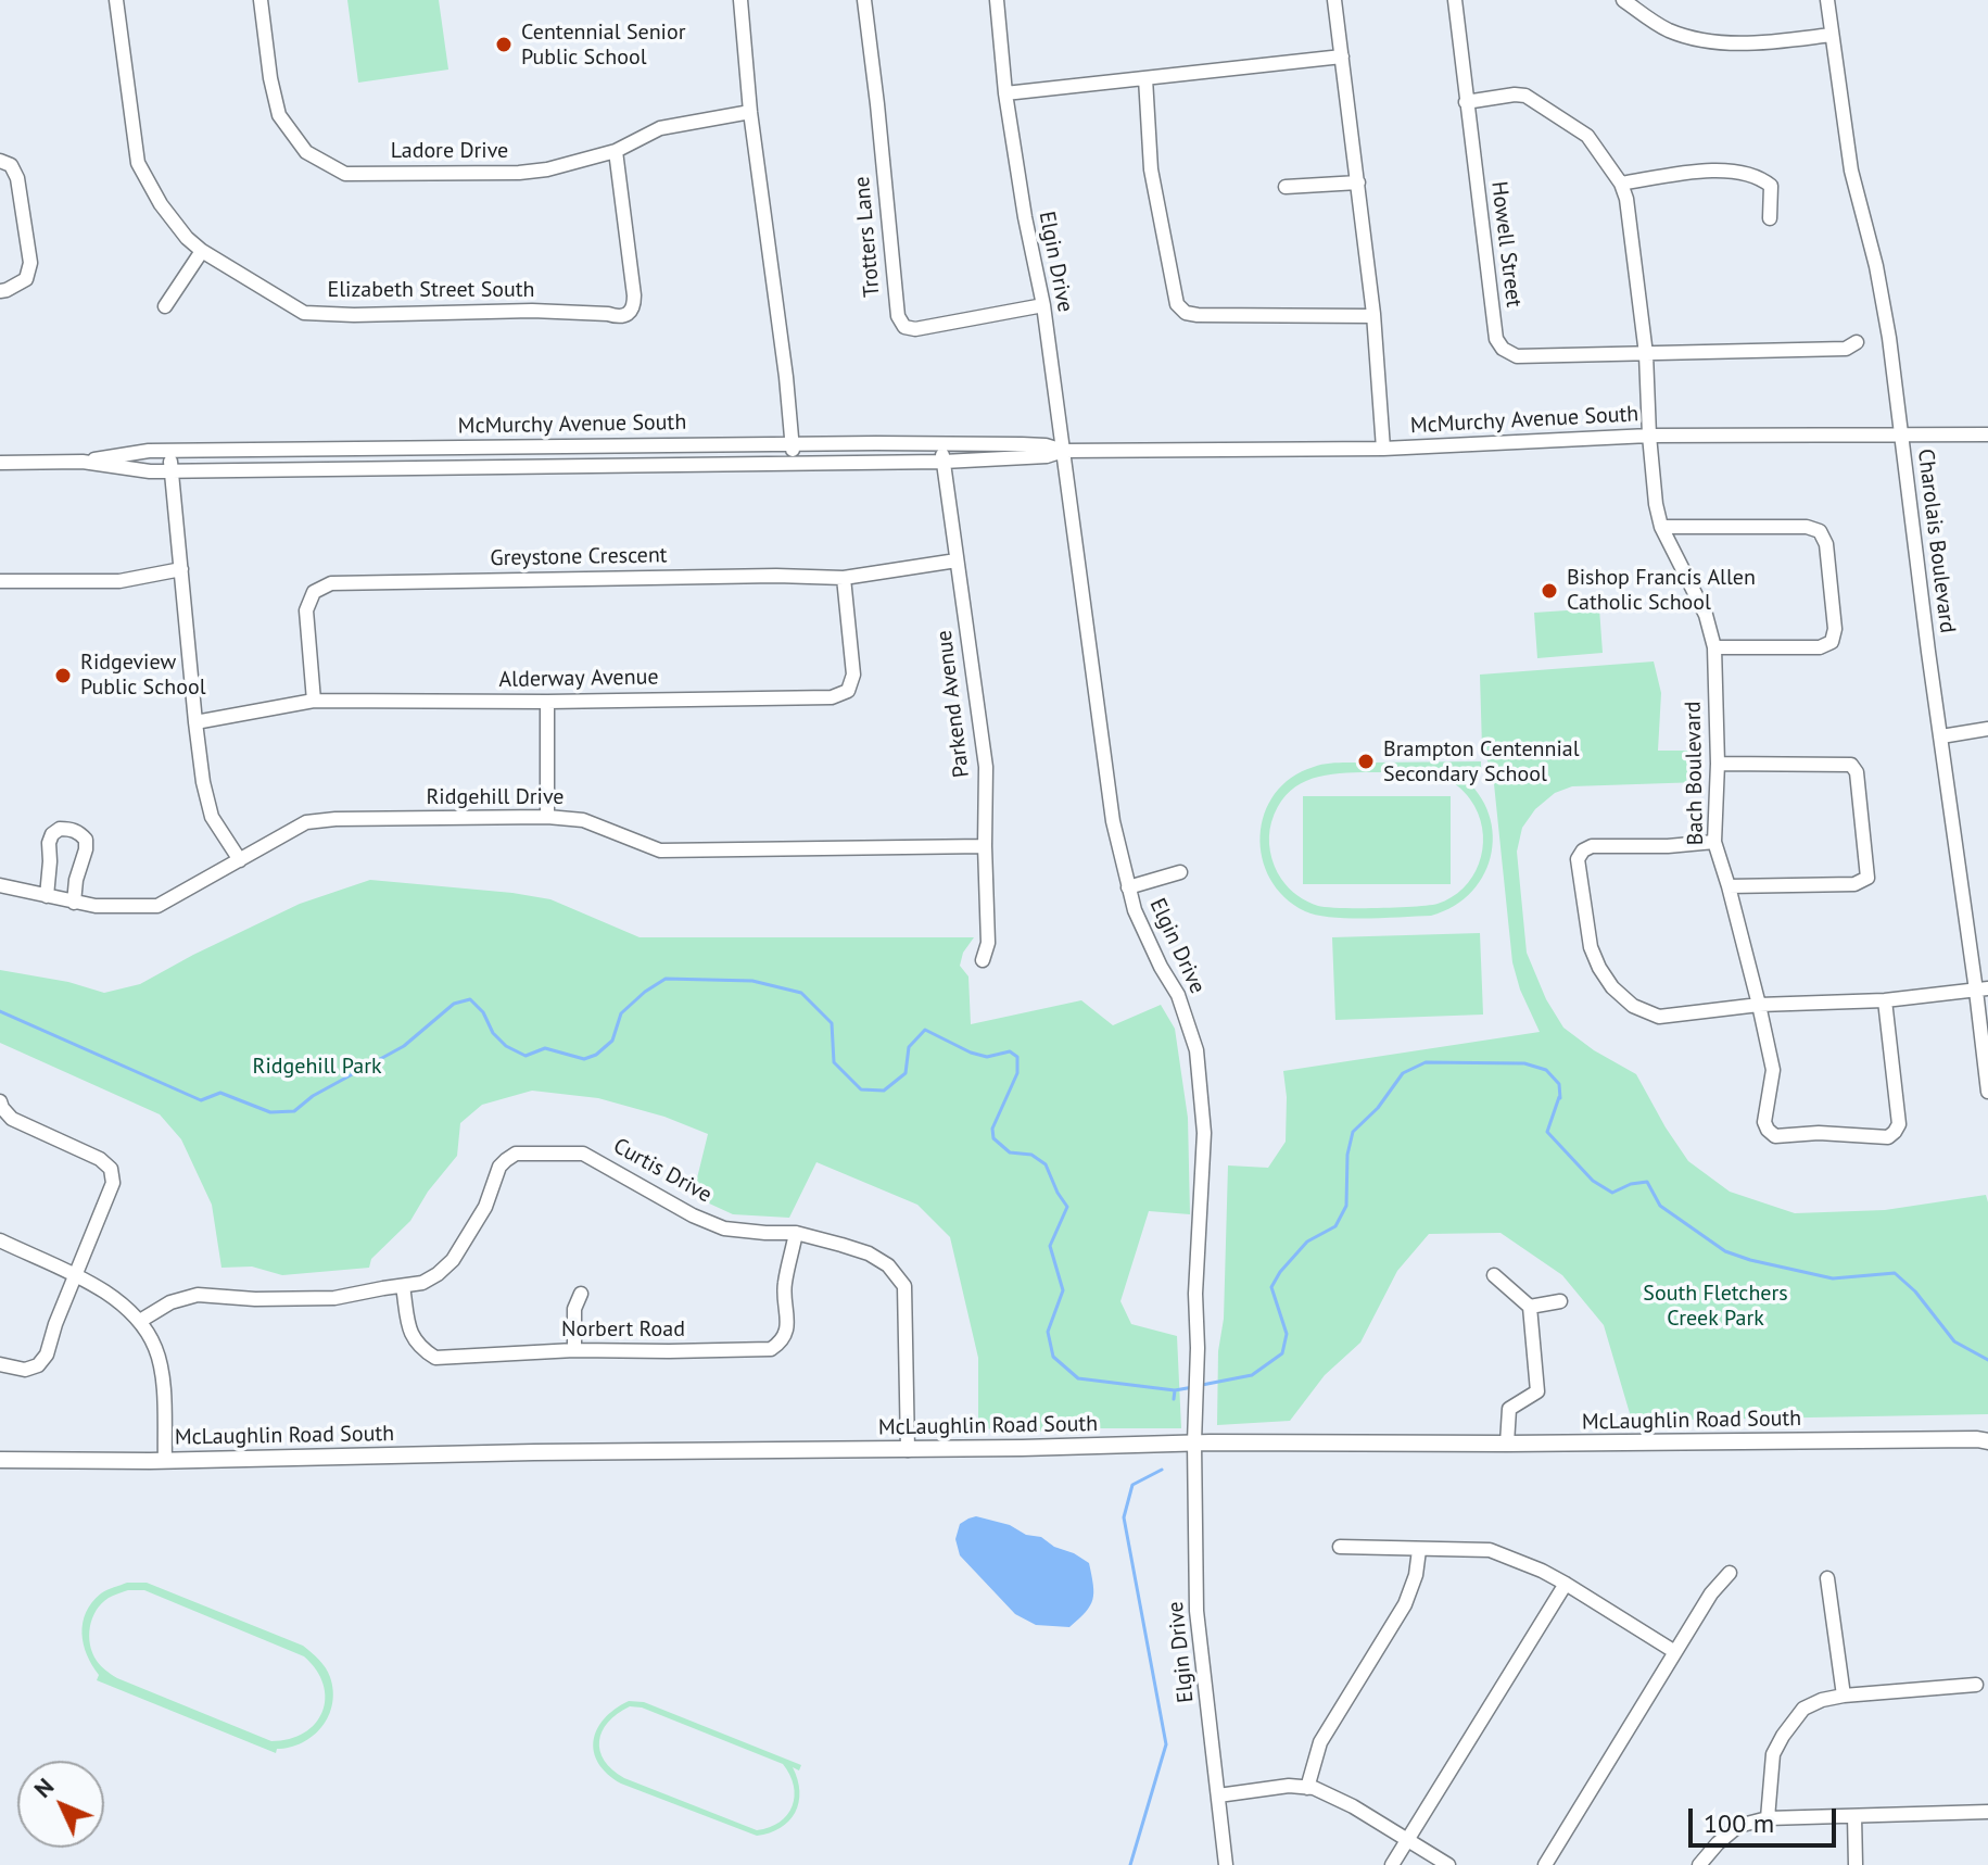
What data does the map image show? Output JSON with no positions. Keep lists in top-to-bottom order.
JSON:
{
  "streets": {
    "main road": ["McLaughlin Road South"],
    "street": [
      "Ladore Drive",
      "Trotters Lane",
      "Howell Street",
      "Elgin Drive",
      "Elizabeth Street South",
      "McMurchy Avenue South",
      "Charolais Boulevard",
      "Greystone Crescent",
      "Alderway Avenue",
      "Parkend Avenue",
      "Bach Boulevard",
      "Ridgehill Drive",
      "Curtis Drive",
      "Norbert Road"
    ]
  },
  "crossings": [
    ["Ladore Drive", "Elizabeth Street South"],
    ["Trotters Lane", "Elgin Drive"],
    ["Howell Street", "Bach Boulevard"],
    ["Elgin Drive", "McMurchy Avenue South"],
    ["Elgin Drive", "McLaughlin Road South"],
    ["McMurchy Avenue South", "Charolais Boulevard"],
    ["McMurchy Avenue South", "Parkend Avenue"],
    ["McMurchy Avenue South", "Bach Boulevard"],
    ["Greystone Crescent", "Alderway Avenue"],
    ["Greystone Crescent", "Parkend Avenue"],
    ["Parkend Avenue", "Ridgehill Drive"],
    ["Curtis Drive", "Norbert Road"],
    ["Curtis Drive", "McLaughlin Road South"]
  ],
  "parks": ["Ridgehill Park", "South Fletchers Creek Park"],
  "places": [
    "Centennial Senior Public School",
    "Bishop Francis Allen Catholic School",
    "Ridgeview Public School",
    "Brampton Centennial Secondary School"
  ],
  "scale_bar": "100 m",
  "north": "top left"
}
